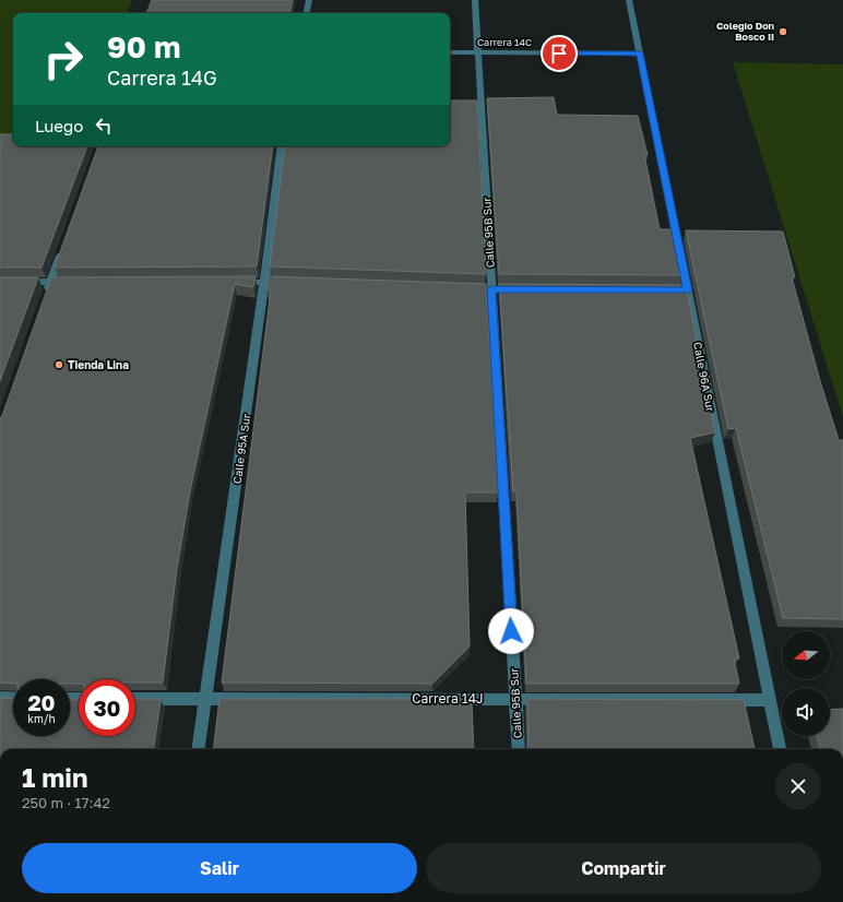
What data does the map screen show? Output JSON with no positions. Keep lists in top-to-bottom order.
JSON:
{
  "streets": {
    "street": [
      "Carrera 14C",
      "Calle 95B Sur",
      "Calle 96A Sur",
      "Calle 95A Sur",
      "Carrera 14J"
    ]
  },
  "crossings": [
    ["Carrera 14C", "Calle 95B Sur"],
    ["Carrera 14C", "Calle 96A Sur"],
    ["Calle 95B Sur", "Carrera 14J"],
    ["Calle 96A Sur", "Carrera 14J"],
    ["Calle 95A Sur", "Carrera 14J"]
  ],
  "places": ["Colegio Don Bosco II", "Tienda Lina"],
  "north": "left",
  "page": {
    "turn": ["90 m", "Carrera 14G"],
    "then": "Luego",
    "speed": "20 km/h",
    "limit": "30",
    "heading": ["1 min", "250 m · 17:42"],
    "buttons": ["Salir", "Compartir"]
  }
}
